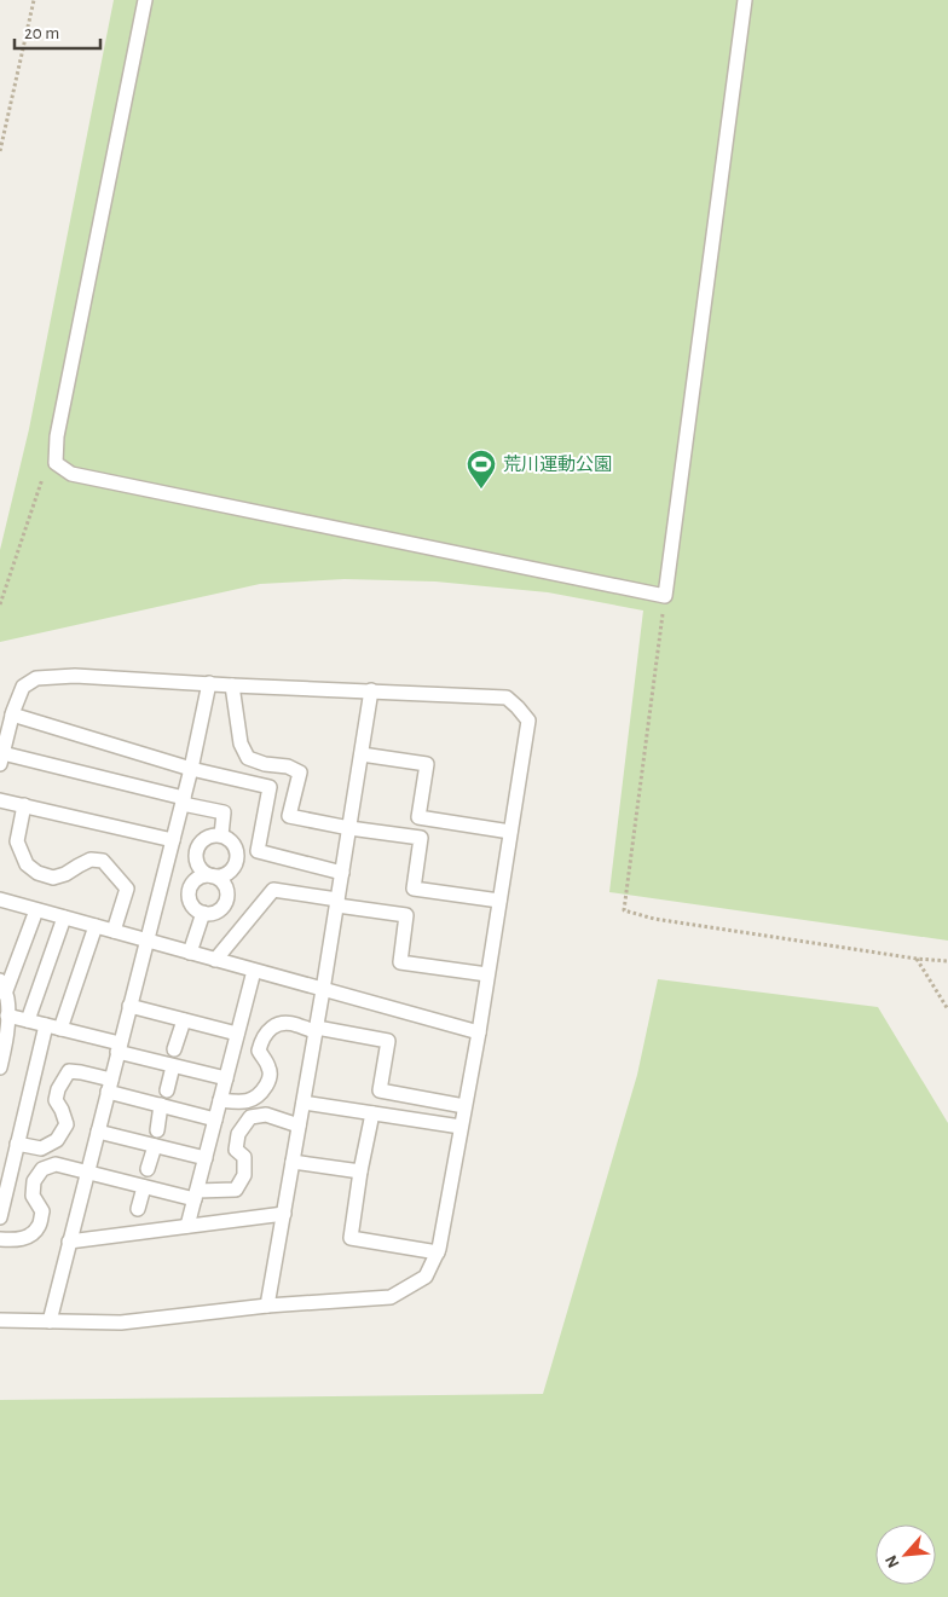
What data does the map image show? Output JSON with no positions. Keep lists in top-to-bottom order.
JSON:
{
  "places": {
    "sports": ["荒川運動公園"]
  },
  "scale_bar": "20 m",
  "north": "bottom left"
}
